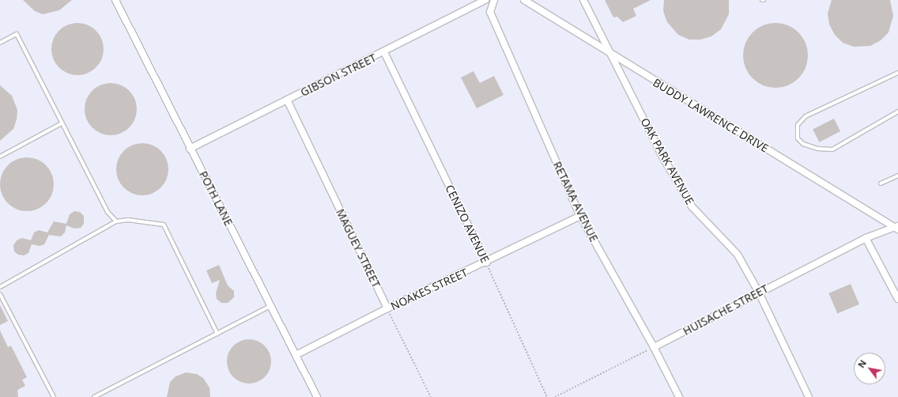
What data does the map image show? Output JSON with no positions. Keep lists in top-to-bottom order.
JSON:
{
  "streets": {
    "street": [
      "GIBSON STREET",
      "BUDDY LAWRENCE DRIVE",
      "OAK PARK AVENUE",
      "POTH LANE",
      "RETAMA AVENUE",
      "CENIZO AVENUE",
      "MAGUEY STREET",
      "NOAKES STREET",
      "HUISACHE STREET"
    ]
  },
  "crossings": [
    ["GIBSON STREET", "POTH LANE"],
    ["GIBSON STREET", "CENIZO AVENUE"],
    ["GIBSON STREET", "MAGUEY STREET"],
    ["BUDDY LAWRENCE DRIVE", "OAK PARK AVENUE"],
    ["BUDDY LAWRENCE DRIVE", "HUISACHE STREET"],
    ["OAK PARK AVENUE", "HUISACHE STREET"],
    ["POTH LANE", "NOAKES STREET"],
    ["RETAMA AVENUE", "NOAKES STREET"],
    ["RETAMA AVENUE", "HUISACHE STREET"],
    ["CENIZO AVENUE", "NOAKES STREET"],
    ["MAGUEY STREET", "NOAKES STREET"]
  ],
  "north": "top left"
}
